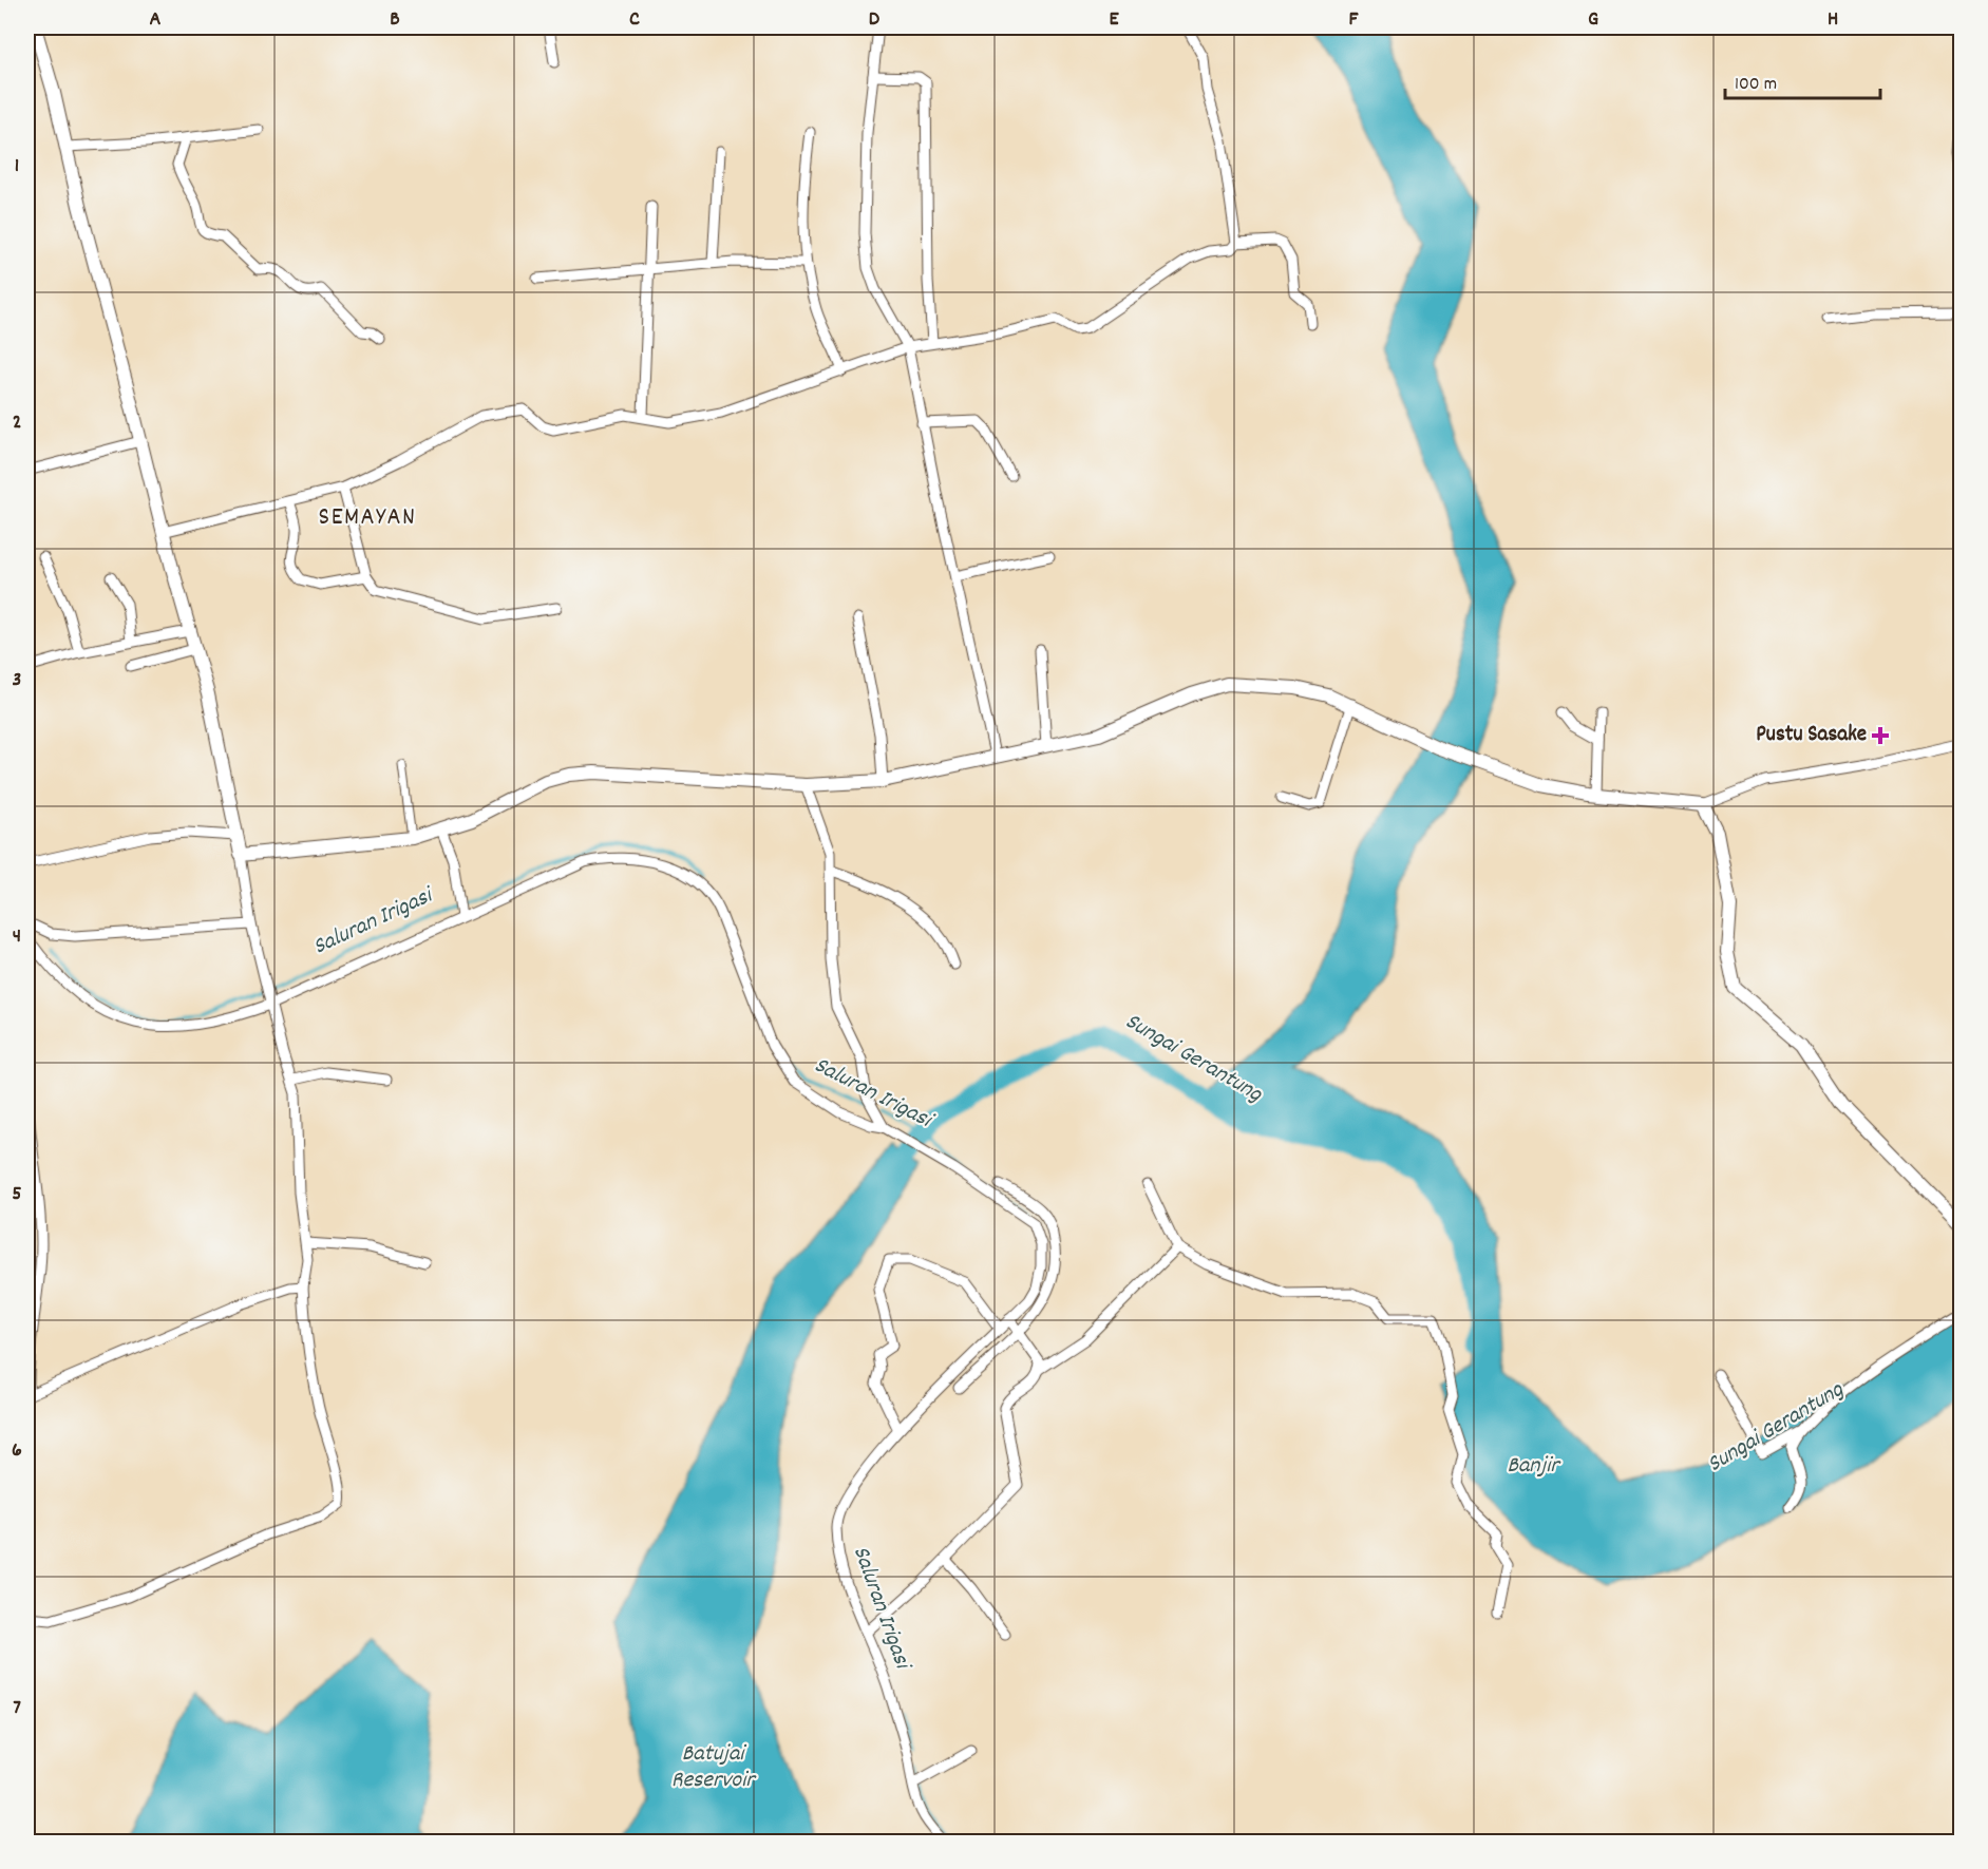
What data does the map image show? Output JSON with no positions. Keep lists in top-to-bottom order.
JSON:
{
  "districts": ["SEMAYAN"],
  "water": [
    "Saluran Irigasi",
    "Sungai Gerantung",
    "Banjir",
    "Batujai Reservoir"
  ],
  "places": {
    "health": ["Pustu Sasake"]
  },
  "scale_bar": "100 m",
  "grid": {
    "columns": [
      "A",
      "B",
      "C",
      "D",
      "E",
      "F",
      "G",
      "H"
    ],
    "rows": [
      "1",
      "2",
      "3",
      "4",
      "5",
      "6",
      "7"
    ]
  }
}
